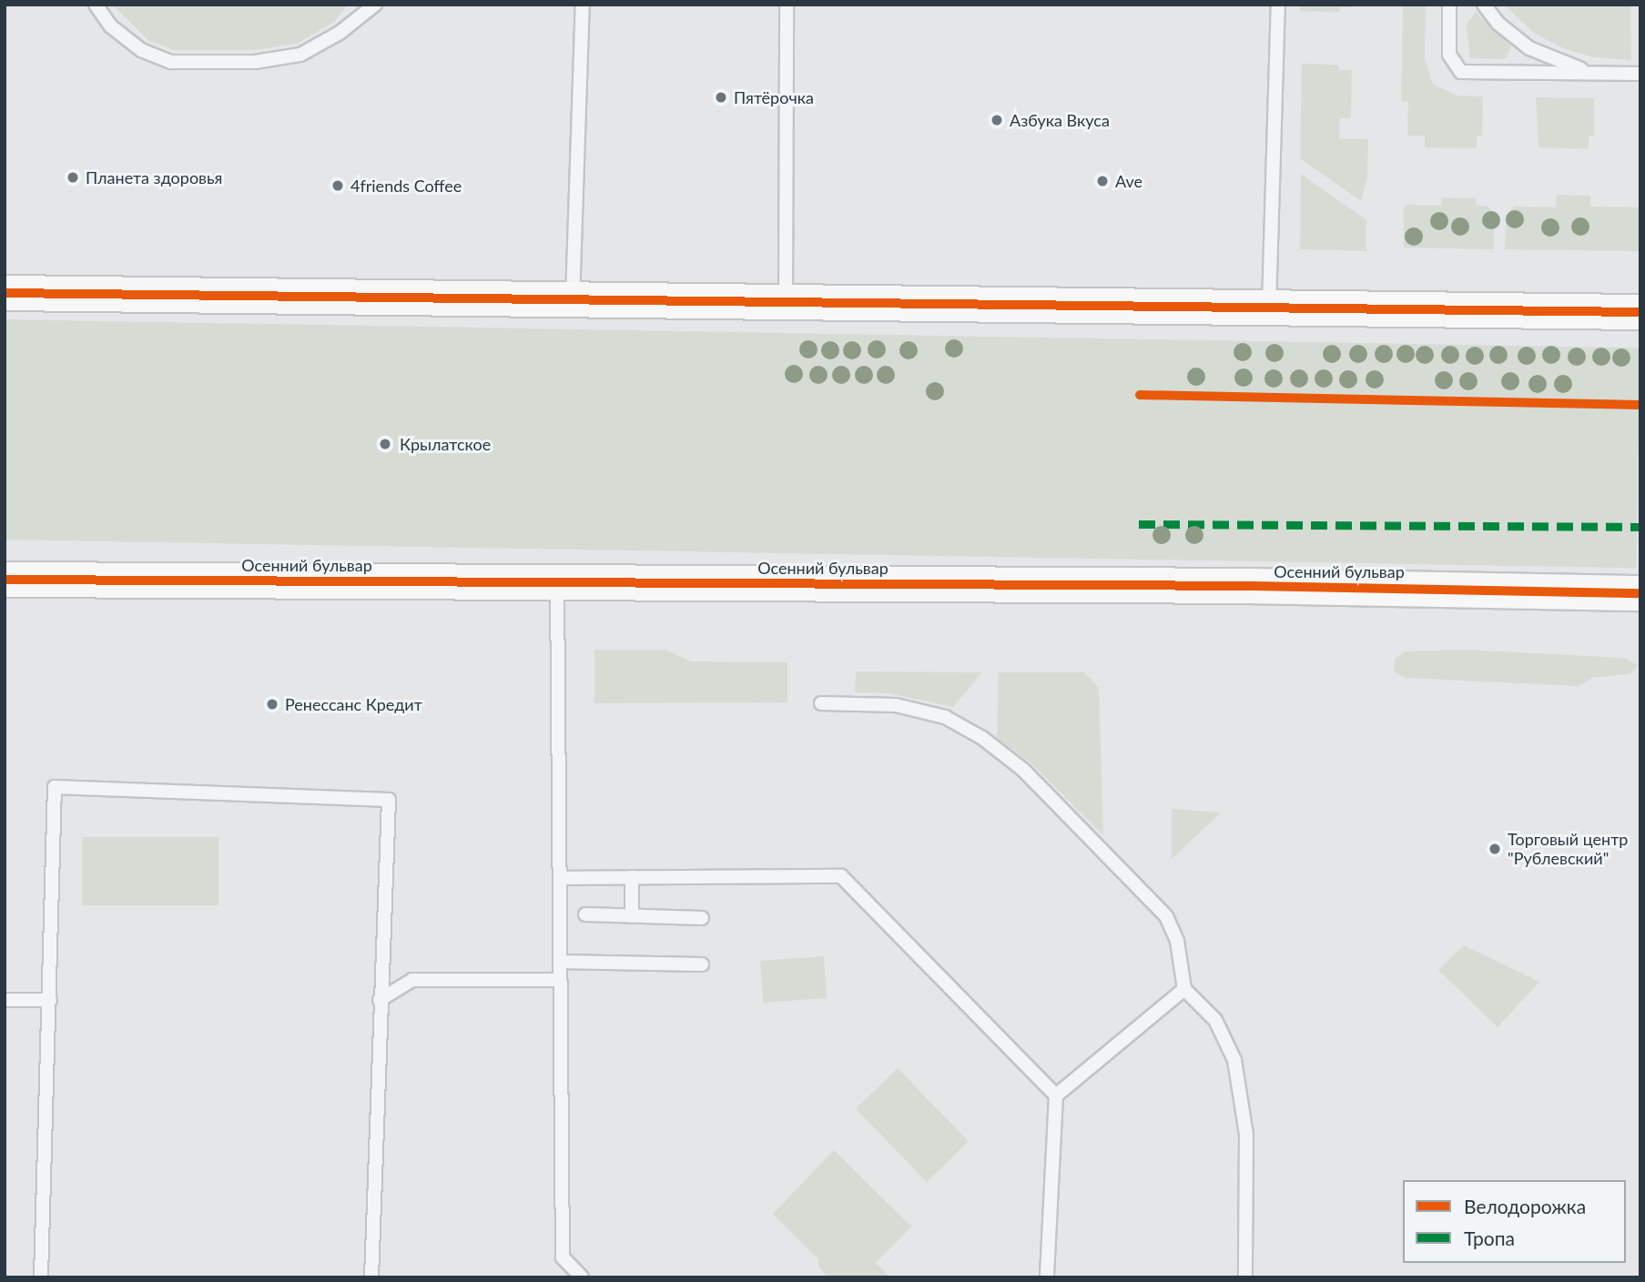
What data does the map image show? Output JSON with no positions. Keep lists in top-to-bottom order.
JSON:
{
  "streets": {
    "street": ["Осенний бульвар"]
  },
  "places": [
    "Пятёрочка",
    "Азбука Вкуса",
    "Планета здоровья",
    "Ave",
    "4friends Coffee",
    "Крылатское",
    "Ренессанс Кредит",
    "Торговый центр \"Рублевский\""
  ],
  "legend": ["Велодорожка", "Тропа"]
}
